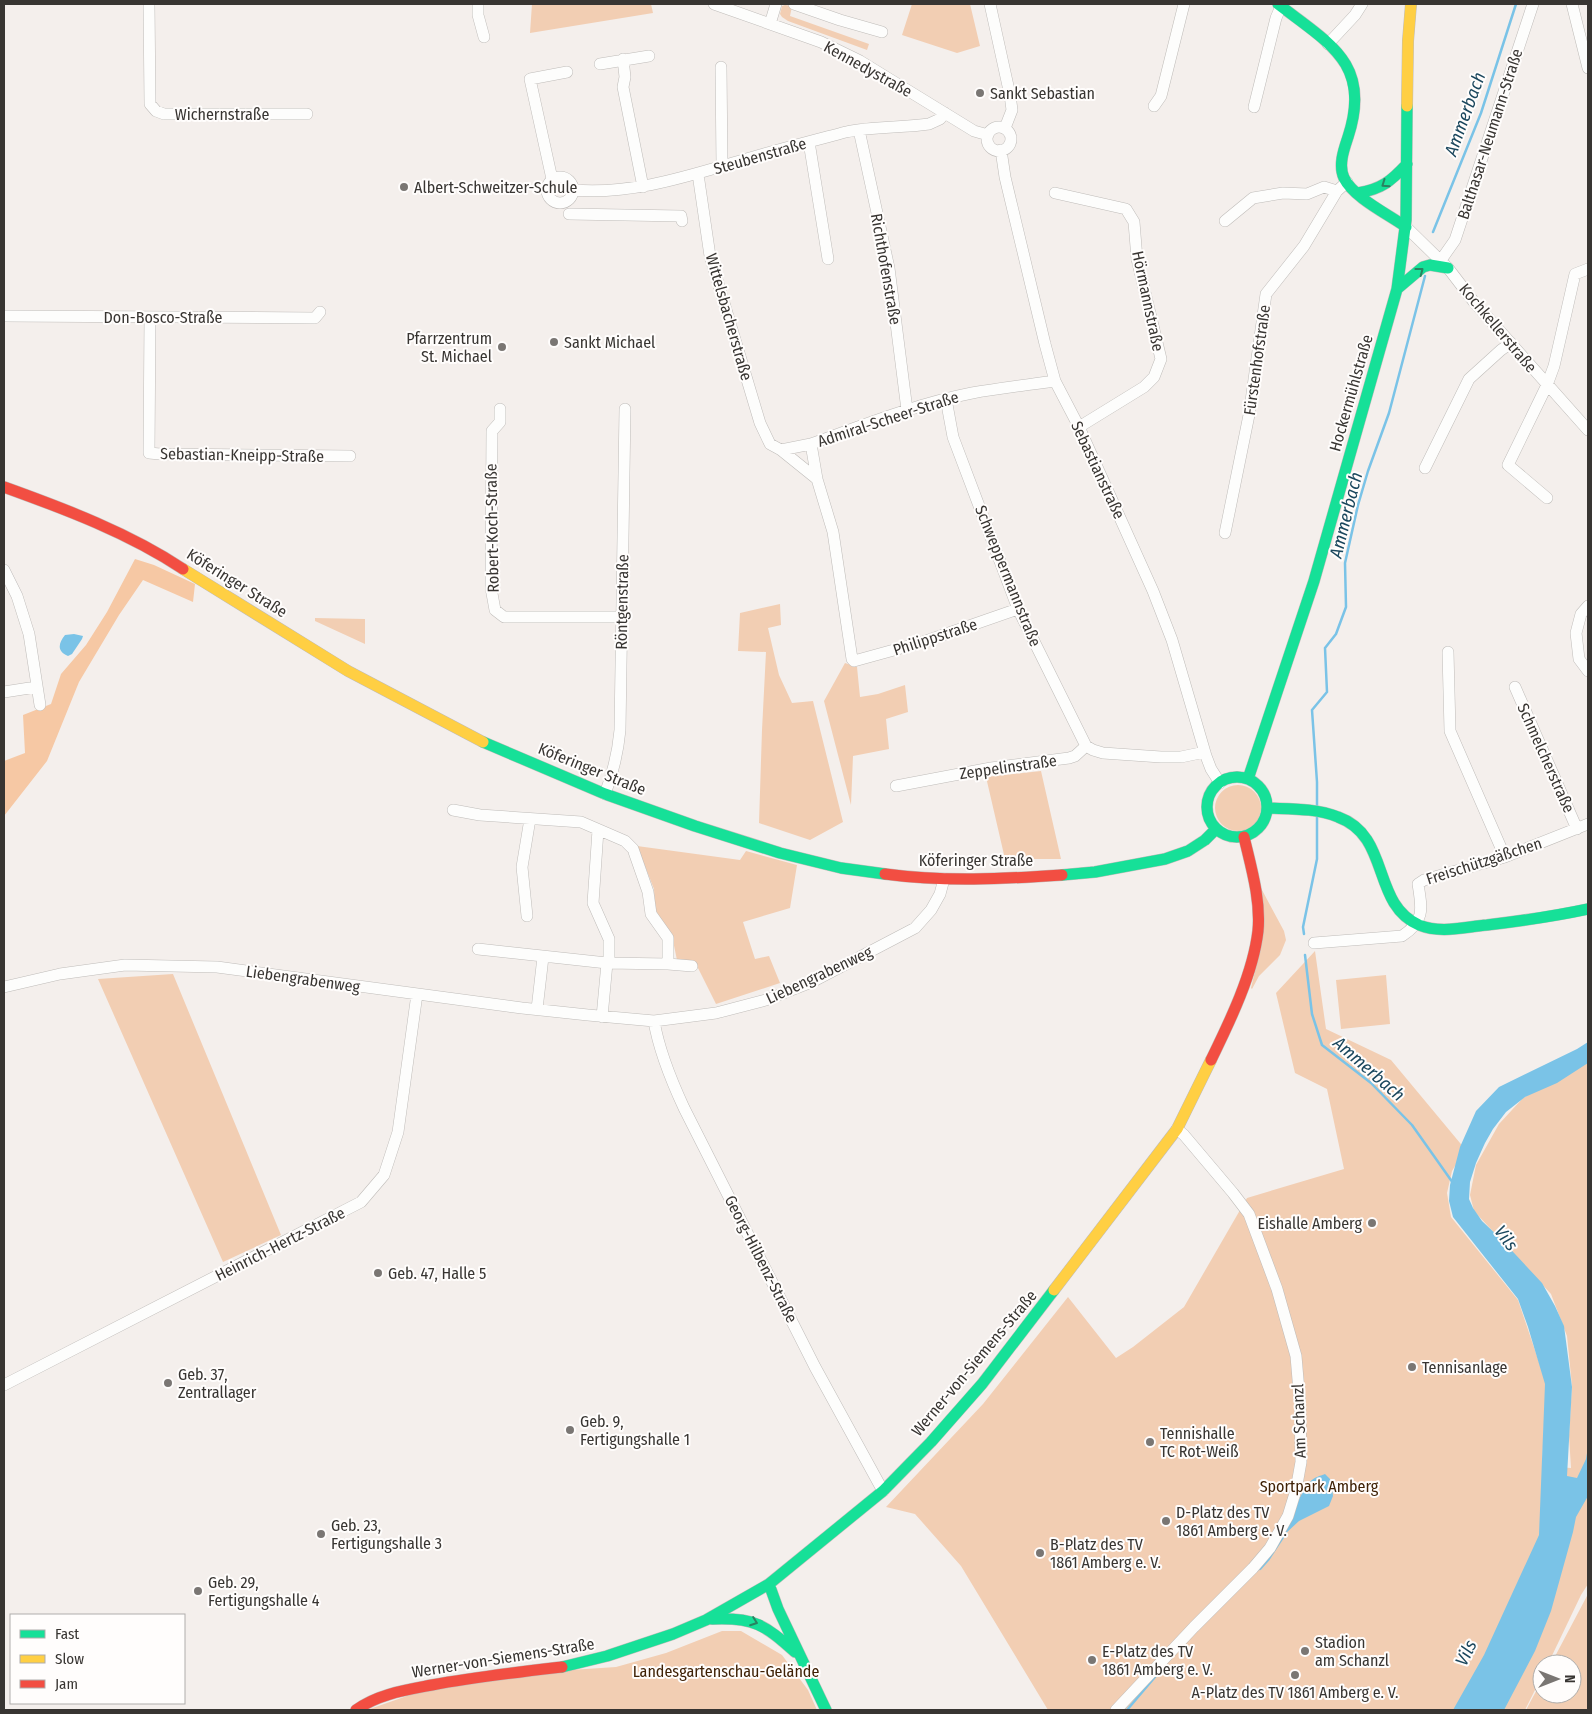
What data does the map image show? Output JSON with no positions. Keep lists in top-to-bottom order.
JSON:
{
  "streets": {
    "street": [
      "Kennedystraße",
      "Wichernstraße",
      "Balthasar-Neumann-Straße",
      "Steubenstraße",
      "Richthofenstraße",
      "Hörmannstraße",
      "Don-Bosco-Straße",
      "Wittelsbacherstraße",
      "Kochkellerstraße",
      "Fürstenhofstraße",
      "Hockermühlstraße",
      "Admiral-Scheer-Straße",
      "Sebastian-Kneipp-Straße",
      "Sebastianstraße",
      "Robert-Koch-Straße",
      "Schweppermannstraße",
      "Köferinger Straße",
      "Röntgenstraße",
      "Philippstraße",
      "Schmelcherstraße",
      "Zeppelinstraße",
      "Freischützgäßchen",
      "Liebengrabenweg",
      "Heinrich-Hertz-Straße",
      "Georg-Hilbenz-Straße",
      "Werner-von-Siemens-Straße",
      "Am Schanzl"
    ]
  },
  "crossings": [
    ["Kennedystraße", "Steubenstraße"],
    ["Kennedystraße", "Sebastianstraße"],
    ["Balthasar-Neumann-Straße", "Kochkellerstraße"],
    ["Steubenstraße", "Richthofenstraße"],
    ["Steubenstraße", "Wittelsbacherstraße"],
    ["Richthofenstraße", "Admiral-Scheer-Straße"],
    ["Hörmannstraße", "Sebastianstraße"],
    ["Don-Bosco-Straße", "Sebastian-Kneipp-Straße"],
    ["Wittelsbacherstraße", "Philippstraße"],
    ["Kochkellerstraße", "Hockermühlstraße"],
    ["Hockermühlstraße", "Sebastianstraße"],
    ["Hockermühlstraße", "Köferinger Straße"],
    ["Hockermühlstraße", "Werner-von-Siemens-Straße"],
    ["Admiral-Scheer-Straße", "Sebastianstraße"],
    ["Admiral-Scheer-Straße", "Schweppermannstraße"],
    ["Sebastianstraße", "Köferinger Straße"],
    ["Sebastianstraße", "Werner-von-Siemens-Straße"],
    ["Robert-Koch-Straße", "Röntgenstraße"],
    ["Schweppermannstraße", "Philippstraße"],
    ["Schweppermannstraße", "Zeppelinstraße"],
    ["Köferinger Straße", "Röntgenstraße"],
    ["Köferinger Straße", "Liebengrabenweg"],
    ["Köferinger Straße", "Werner-von-Siemens-Straße"],
    ["Schmelcherstraße", "Freischützgäßchen"],
    ["Liebengrabenweg", "Heinrich-Hertz-Straße"],
    ["Liebengrabenweg", "Georg-Hilbenz-Straße"],
    ["Georg-Hilbenz-Straße", "Werner-von-Siemens-Straße"],
    ["Werner-von-Siemens-Straße", "Am Schanzl"]
  ],
  "water": ["Ammerbach", "Vils"],
  "parks": ["Sportpark Amberg", "Landesgartenschau-Gelände"],
  "places": [
    "Sankt Sebastian",
    "Albert-Schweitzer-Schule",
    "Sankt Michael",
    "Pfarrzentrum St. Michael",
    "Eishalle Amberg",
    "Geb. 47, Halle 5",
    "Tennisanlage",
    "Geb. 37, Zentrallager",
    "Geb. 9, Fertigungshalle 1",
    "Tennishalle TC Rot-Weiß",
    "D-Platz des TV 1861 Amberg e. V.",
    "Geb. 23, Fertigungshalle 3",
    "B-Platz des TV 1861 Amberg e. V.",
    "Geb. 29, Fertigungshalle 4",
    "Stadion am Schanzl",
    "E-Platz des TV 1861 Amberg e. V.",
    "A-Platz des TV 1861 Amberg e. V."
  ],
  "legend": ["Fast", "Slow", "Jam"],
  "north": "right"
}
